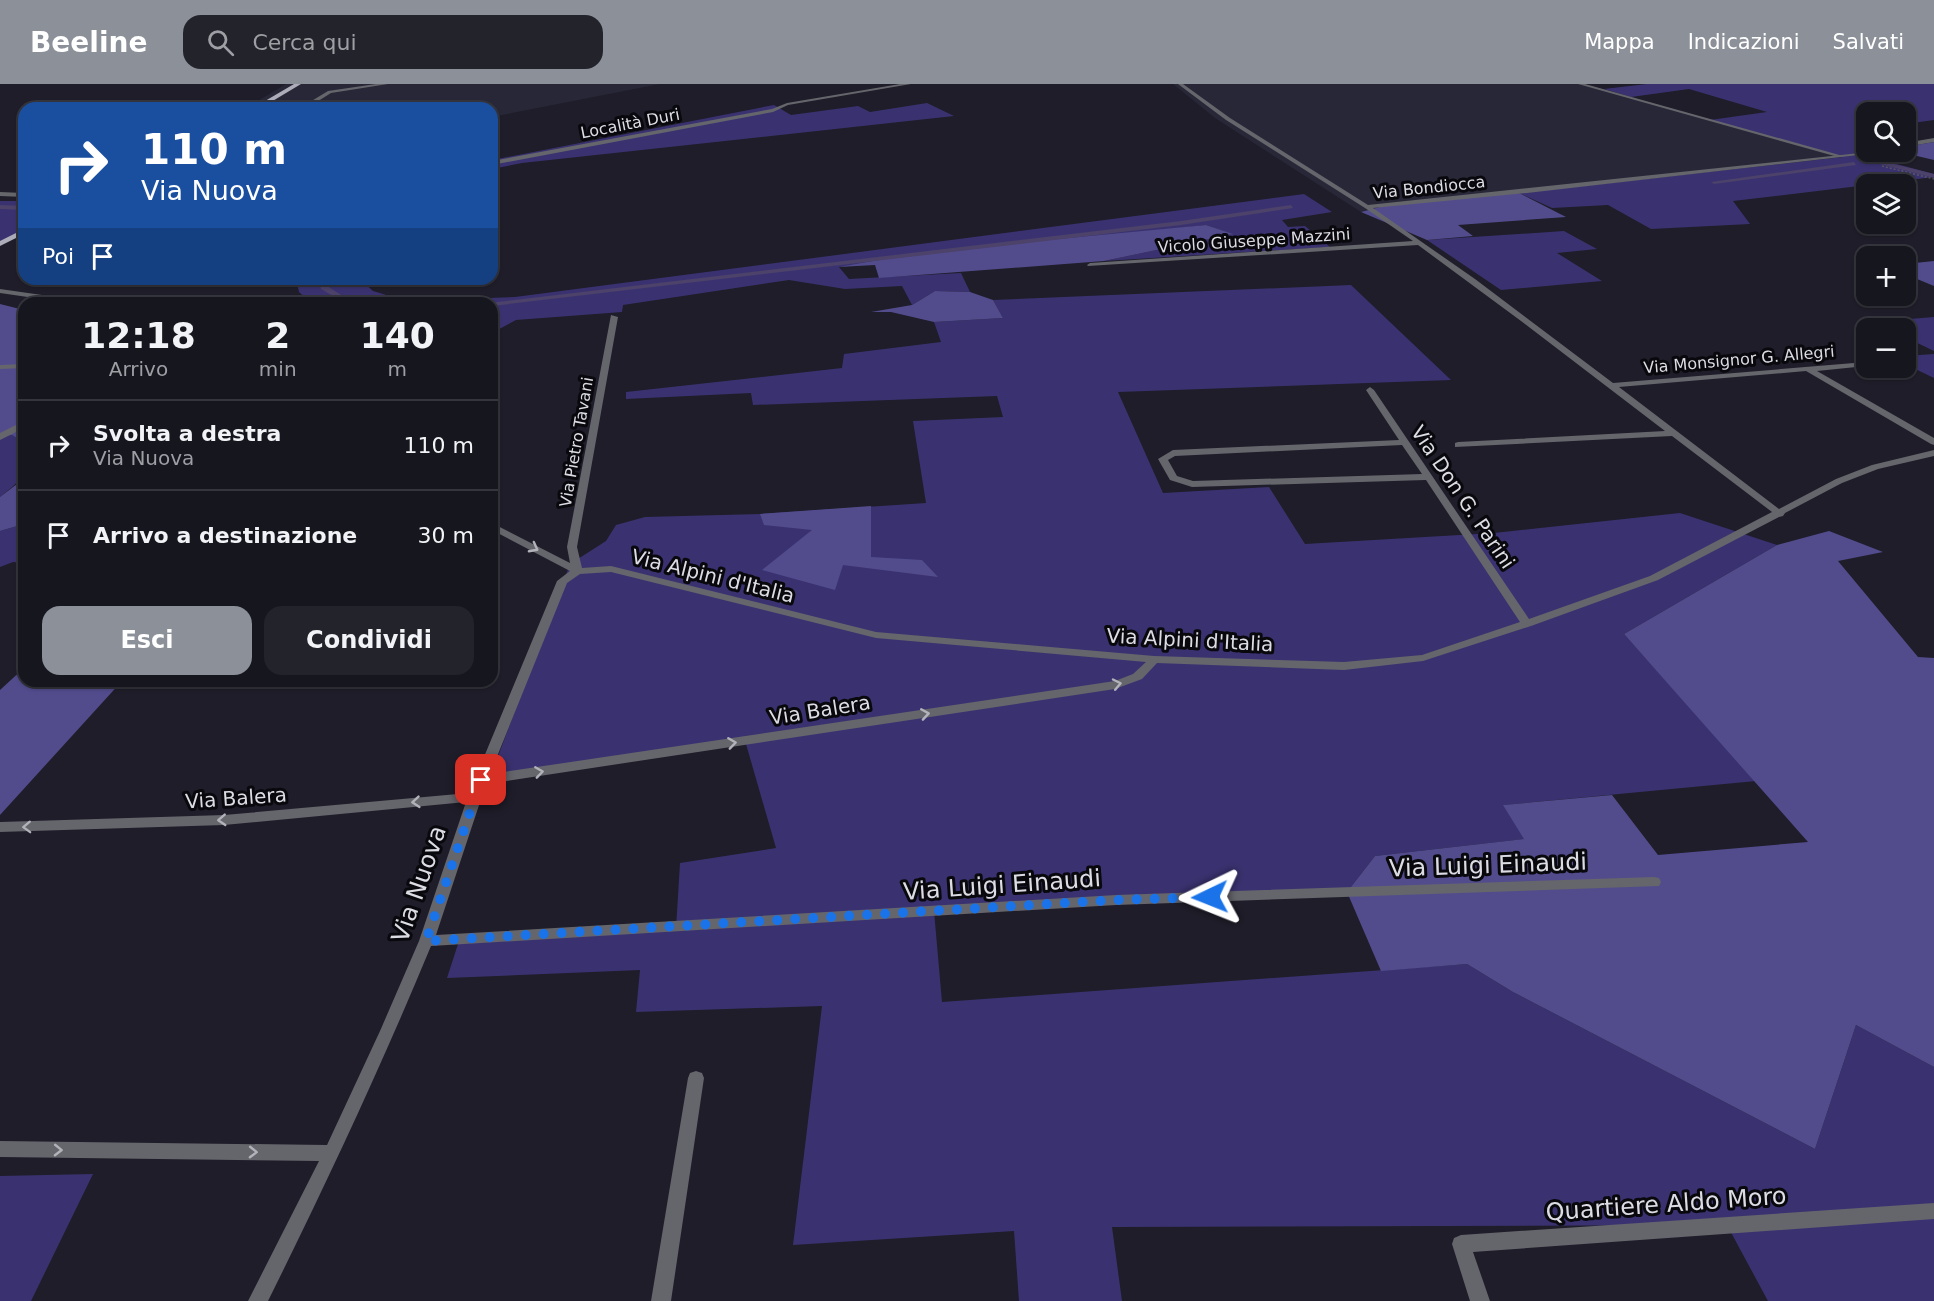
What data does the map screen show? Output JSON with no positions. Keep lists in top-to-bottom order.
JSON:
{
  "streets": {
    "street": [
      "Località Duri",
      "Via Bondiocca",
      "Vicolo Giuseppe Mazzini",
      "Via Monsignor G. Allegri",
      "Via Pietro Tavani",
      "Via Don G. Parini",
      "Via Alpini d'Italia",
      "Via Balera",
      "Via Luigi Einaudi",
      "Via Nuova",
      "Quartiere Aldo Moro"
    ]
  },
  "crossings": [
    ["Via Bondiocca", "Vicolo Giuseppe Mazzini"],
    ["Via Bondiocca", "Via Monsignor G. Allegri"],
    ["Via Bondiocca", "Via Alpini d'Italia"],
    ["Via Pietro Tavani", "Via Alpini d'Italia"],
    ["Via Pietro Tavani", "Via Nuova"],
    ["Via Don G. Parini", "Via Alpini d'Italia"],
    ["Via Alpini d'Italia", "Via Balera"],
    ["Via Alpini d'Italia", "Via Nuova"],
    ["Via Balera", "Via Nuova"],
    ["Via Luigi Einaudi", "Via Nuova"]
  ],
  "page": {
    "header": "Beeline",
    "search": "Cerca qui",
    "nav": ["Mappa", "Indicazioni", "Salvati"],
    "map_buttons": ["+", "−"],
    "turn": ["110 m", "Via Nuova"],
    "then": "Poi",
    "eta": [
      "12:18",
      "Arrivo",
      "2",
      "min",
      "140",
      "m"
    ],
    "list": [
      {
        "name": "Svolta a destra",
        "note": "Via Nuova",
        "value": "110 m"
      },
      {
        "name": "Arrivo a destinazione",
        "value": "30 m"
      }
    ],
    "buttons": ["Esci", "Condividi"]
  }
}
